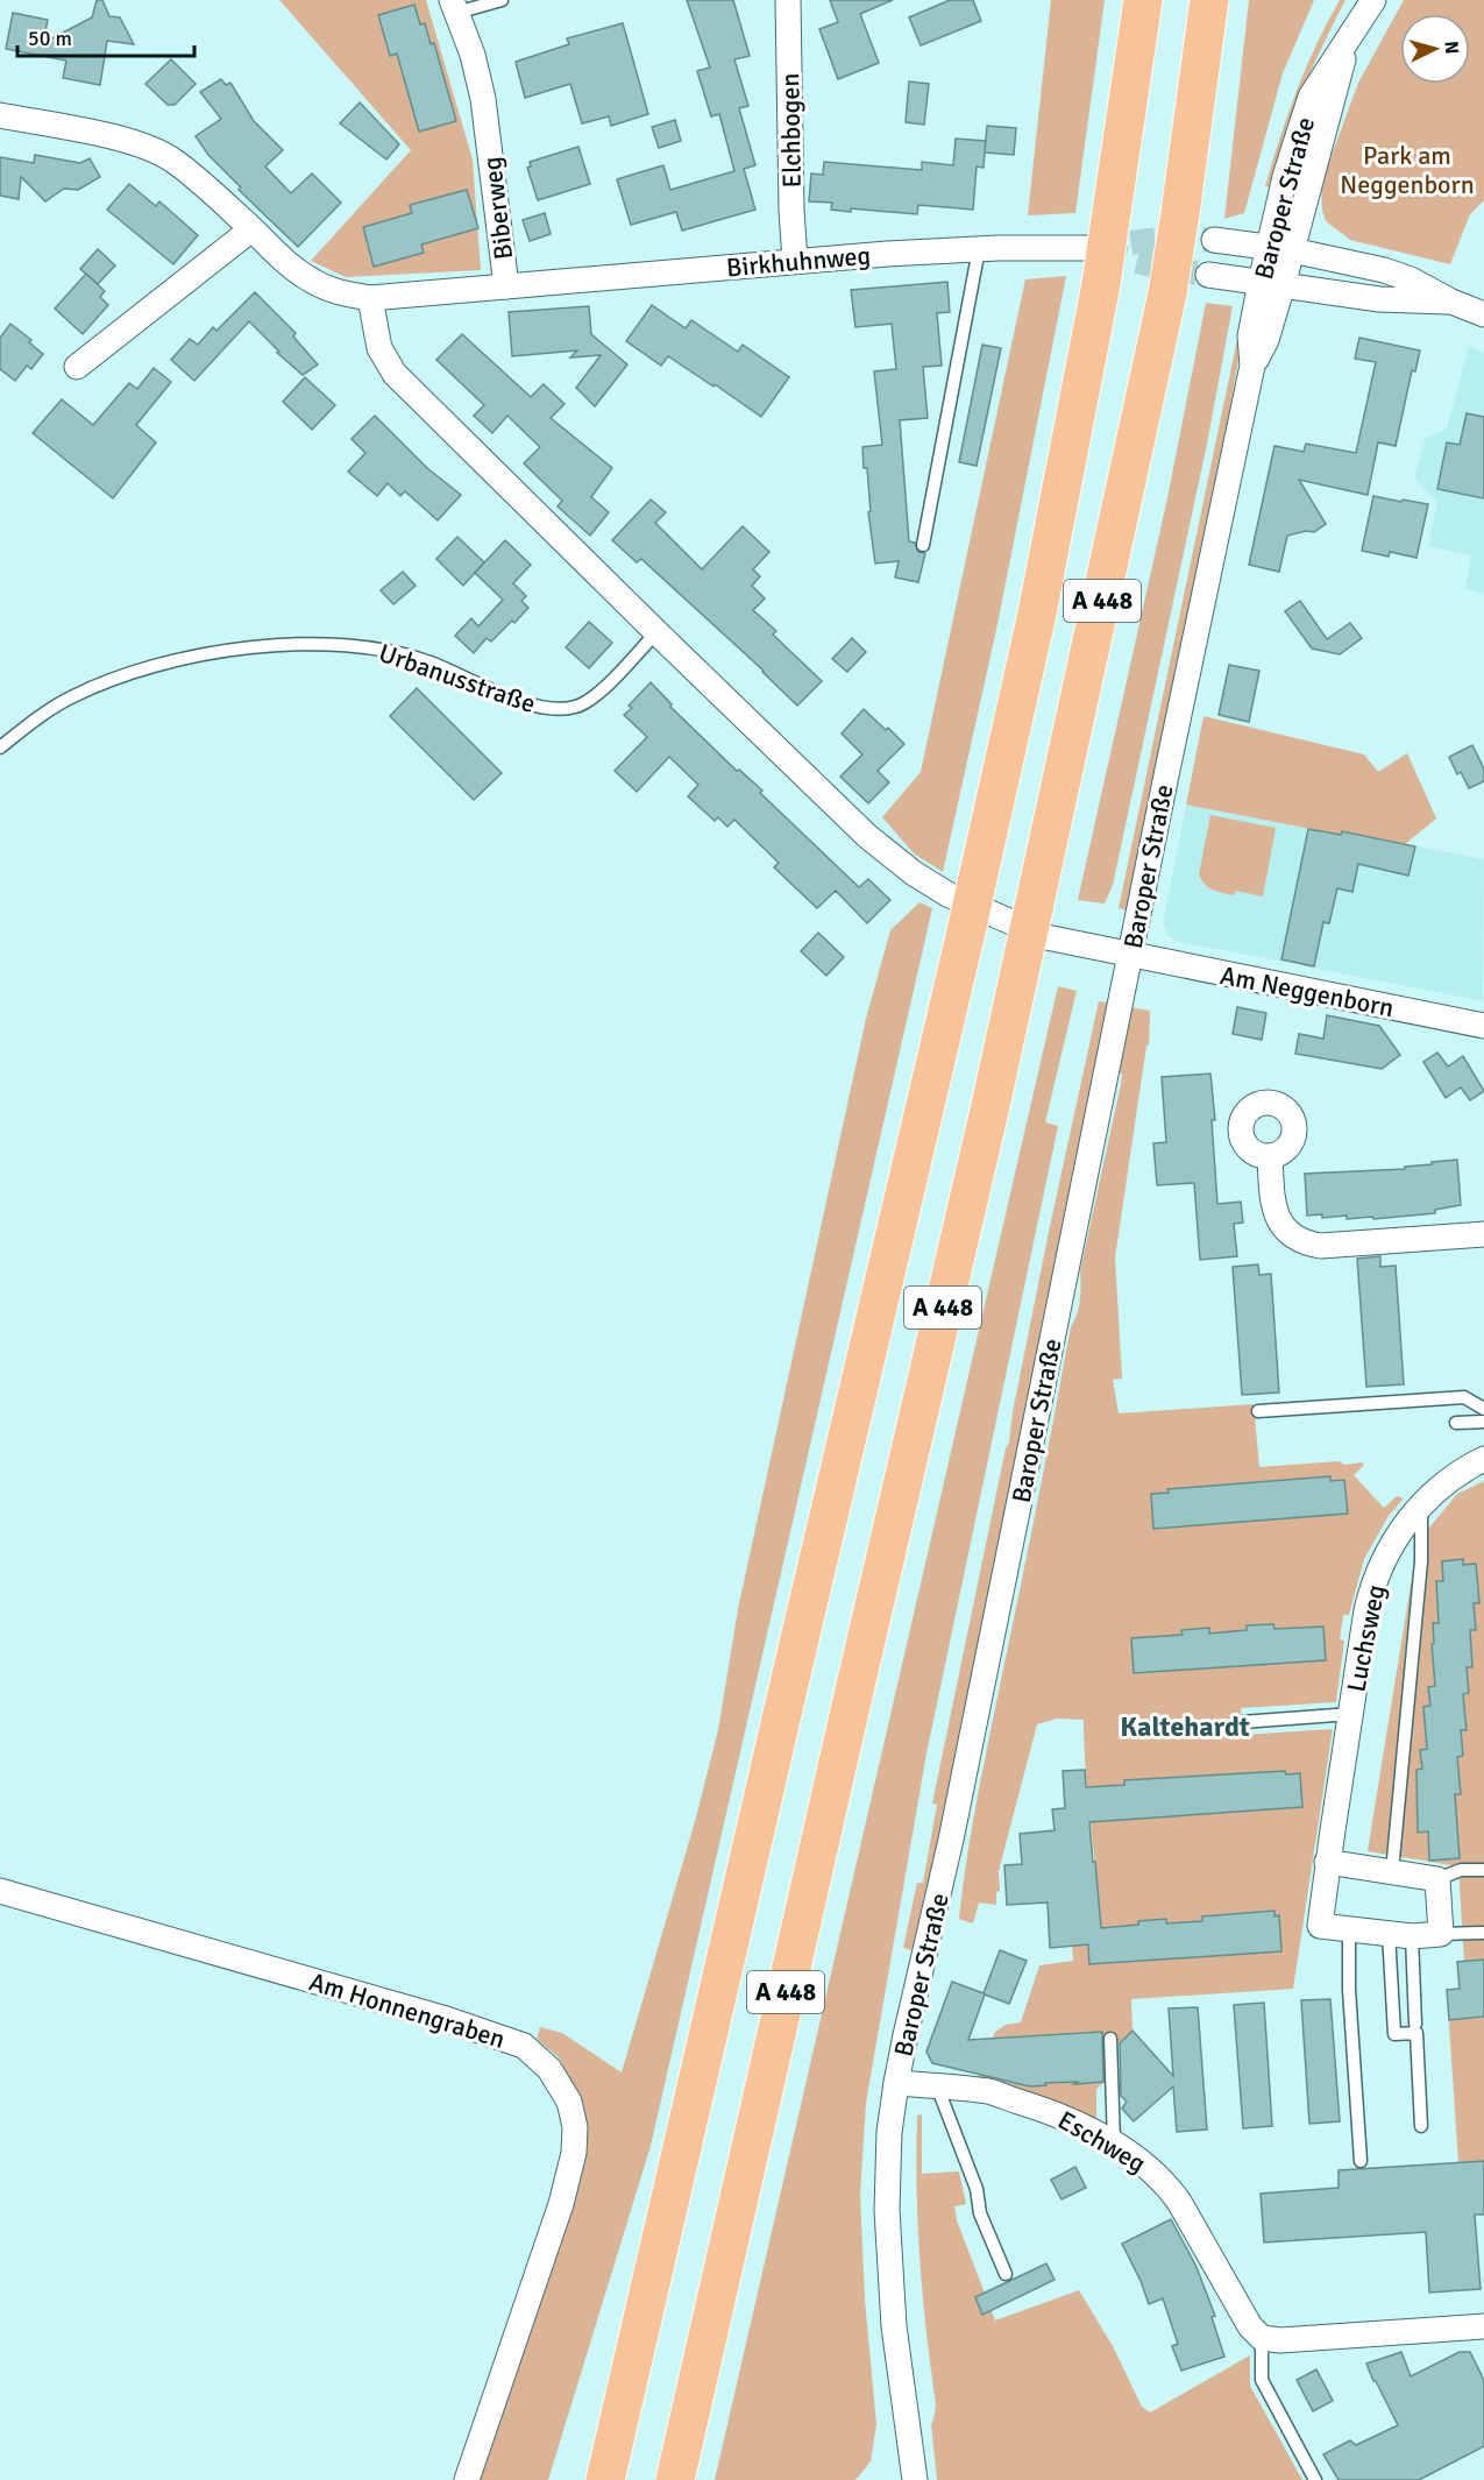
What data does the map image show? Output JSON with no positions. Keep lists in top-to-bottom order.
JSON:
{
  "streets": {
    "highway": ["A 448"],
    "street": [
      "Elchbogen",
      "Baroper Straße",
      "Biberweg",
      "Birkhuhnweg",
      "Am Neggenborn",
      "Luchsweg",
      "Am Honnengraben",
      "Eschweg"
    ],
    "lane": ["Urbanusstraße"]
  },
  "crossings": [
    ["Elchbogen", "Birkhuhnweg"],
    ["Baroper Straße", "Am Neggenborn"],
    ["Baroper Straße", "Eschweg"],
    ["Biberweg", "Birkhuhnweg"]
  ],
  "districts": ["Kaltehardt"],
  "parks": ["Park am Neggenborn"],
  "scale_bar": "50 m",
  "north": "right"
}
